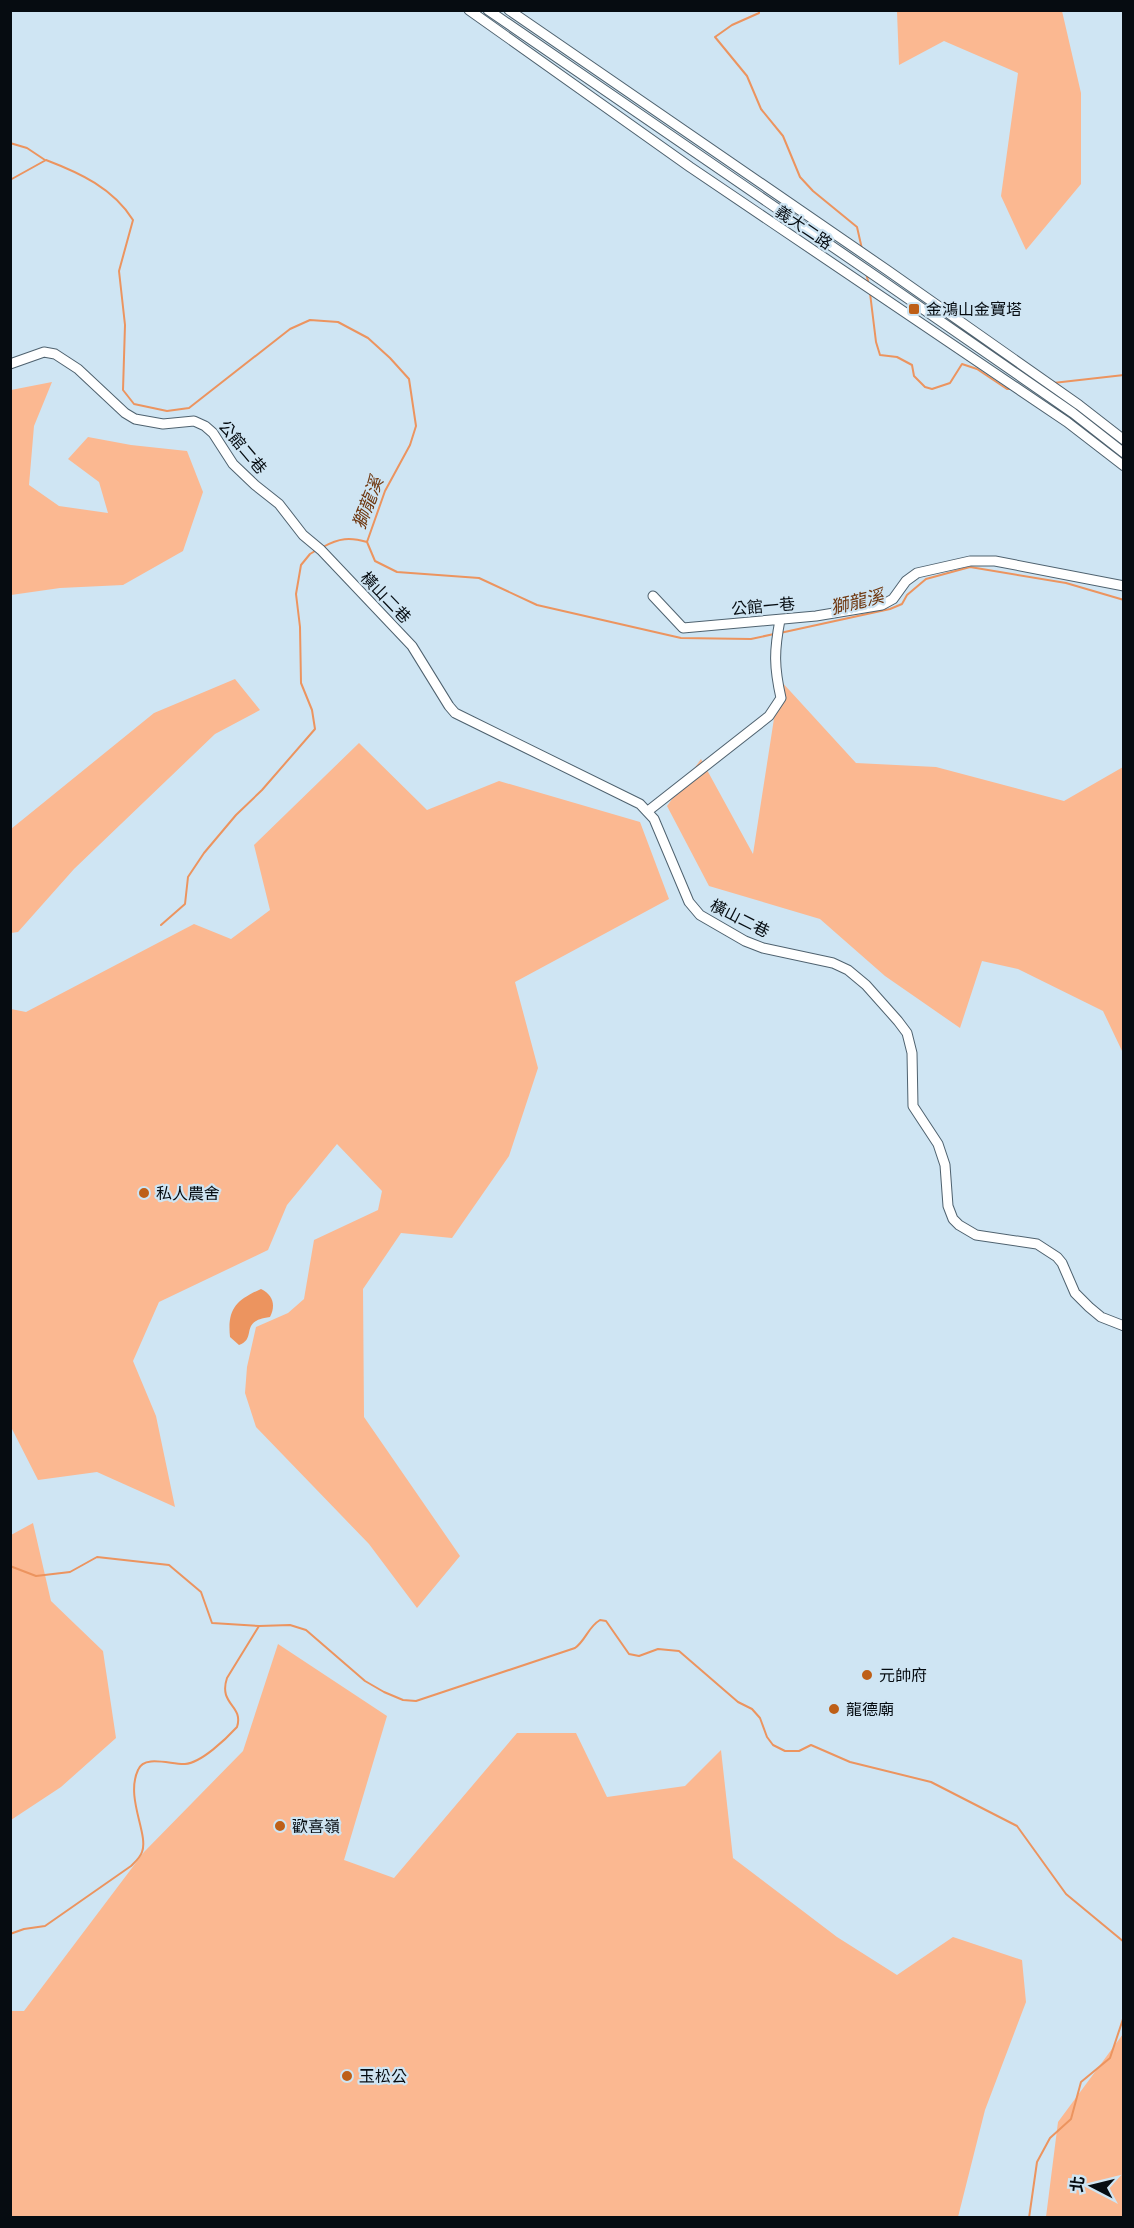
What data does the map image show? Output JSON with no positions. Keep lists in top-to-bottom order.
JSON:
{
  "streets": {
    "street": [
      "義大二路",
      "公館二巷",
      "橫山二巷",
      "公館一巷"
    ]
  },
  "crossings": [
    ["公館二巷", "橫山二巷"]
  ],
  "water": ["獅龍溪"],
  "places": {
    "transit": ["金鴻山金寶塔"],
    "other": [
      "私人農舍",
      "元帥府",
      "龍德廟",
      "歡喜嶺",
      "玉松公"
    ]
  },
  "north": "left"
}
